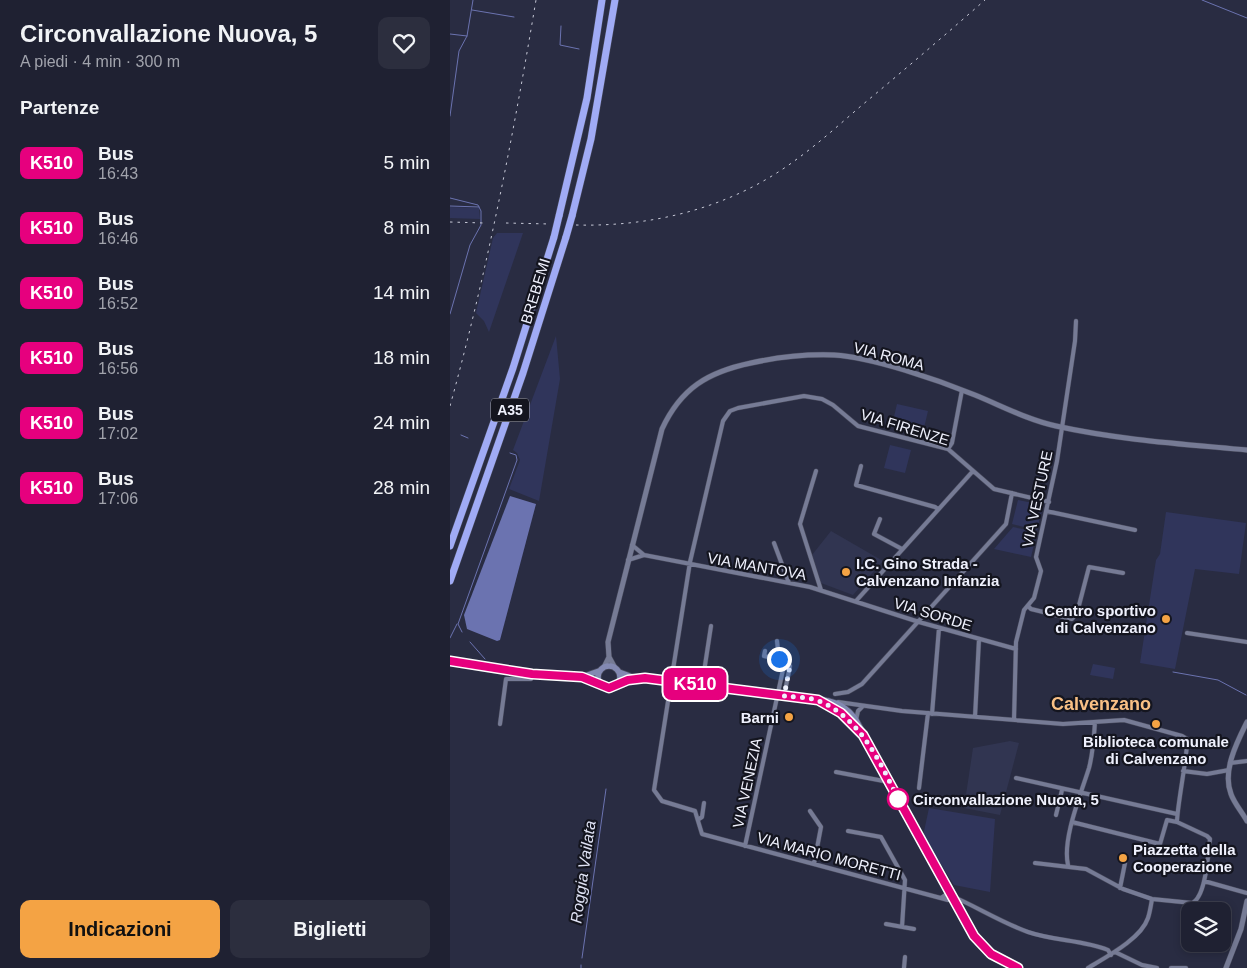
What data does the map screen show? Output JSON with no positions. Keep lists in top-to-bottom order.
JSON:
{
  "streets": {
    "highway": ["BREBEMI", "A35"],
    "street": [
      "VIA ROMA",
      "VIA FIRENZE",
      "VIA VESTURE",
      "VIA MANTOVA",
      "VIA SORDE",
      "VIA VENEZIA",
      "VIA MARIO MORETTI"
    ]
  },
  "crossings": [
    ["VIA ROMA", "VIA VESTURE"],
    ["VIA FIRENZE", "VIA VESTURE"],
    ["VIA FIRENZE", "VIA MANTOVA"],
    ["VIA FIRENZE", "VIA MARIO MORETTI"],
    ["VIA VESTURE", "VIA SORDE"],
    ["VIA MANTOVA", "VIA SORDE"],
    ["VIA VENEZIA", "VIA MARIO MORETTI"]
  ],
  "districts": ["Calvenzano"],
  "water": ["Roggia Vailata"],
  "places": [
    "I.C. Gino Strada - Calvenzano Infanzia",
    "Centro sportivo di Calvenzano",
    "Barni",
    "Biblioteca comunale di Calvenzano",
    "Circonvallazione Nuova, 5",
    "Piazzetta della Cooperazione"
  ],
  "lines": ["bus line K510"],
  "page": {
    "heading": [
      ["Circonvallazione Nuova, 5", "A piedi · 4 min · 300 m"],
      "Partenze"
    ],
    "on_map": "K510",
    "list": [
      {
        "mark": "K510",
        "name": "Bus",
        "note": "16:43",
        "value": "5 min"
      },
      {
        "mark": "K510",
        "name": "Bus",
        "note": "16:46",
        "value": "8 min"
      },
      {
        "mark": "K510",
        "name": "Bus",
        "note": "16:52",
        "value": "14 min"
      },
      {
        "mark": "K510",
        "name": "Bus",
        "note": "16:56",
        "value": "18 min"
      },
      {
        "mark": "K510",
        "name": "Bus",
        "note": "17:02",
        "value": "24 min"
      },
      {
        "mark": "K510",
        "name": "Bus",
        "note": "17:06",
        "value": "28 min"
      }
    ],
    "buttons": ["Indicazioni", "Biglietti"]
  }
}
